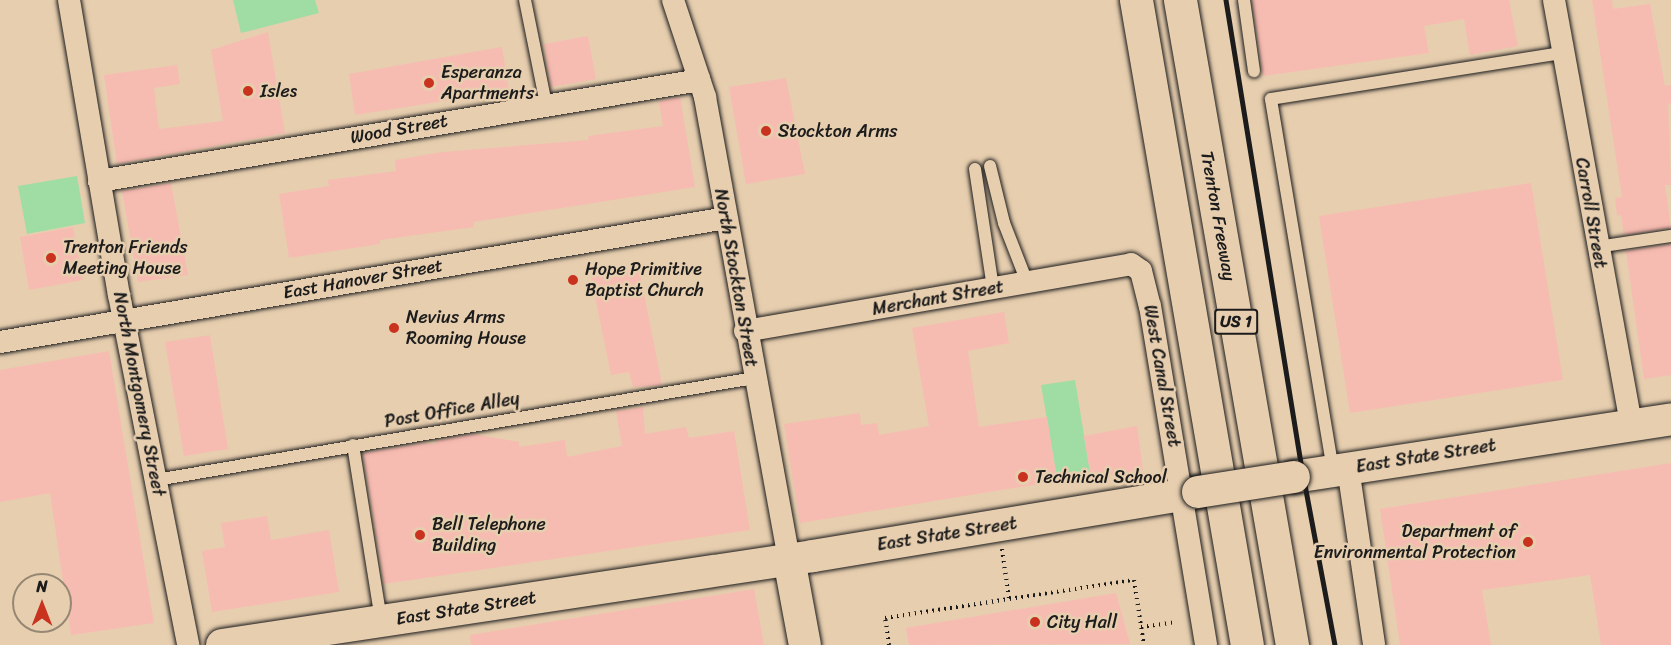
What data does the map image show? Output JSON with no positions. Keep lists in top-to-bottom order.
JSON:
{
  "streets": {
    "highway": ["Trenton Freeway", "US 1"],
    "street": [
      "Wood Street",
      "Carroll Street",
      "North Stockton Street",
      "East Hanover Street",
      "Merchant Street",
      "West Canal Street",
      "North Montgomery Street",
      "East State Street"
    ],
    "lane": ["Post Office Alley"]
  },
  "crossings": [
    ["Wood Street", "North Stockton Street"],
    ["Wood Street", "North Montgomery Street"],
    ["Carroll Street", "East State Street"],
    ["North Stockton Street", "East Hanover Street"],
    ["North Stockton Street", "Merchant Street"],
    ["North Stockton Street", "Post Office Alley"],
    ["North Stockton Street", "East State Street"],
    ["East Hanover Street", "North Montgomery Street"],
    ["Merchant Street", "West Canal Street"],
    ["West Canal Street", "East State Street"],
    ["North Montgomery Street", "Post Office Alley"]
  ],
  "places": [
    "Esperanza Apartments",
    "Isles",
    "Stockton Arms",
    "Trenton Friends Meeting House",
    "Hope Primitive Baptist Church",
    "Nevius Arms Rooming House",
    "Technical School",
    "Bell Telephone Building",
    "Department of Environmental Protection",
    "City Hall"
  ],
  "north": "top"
}
